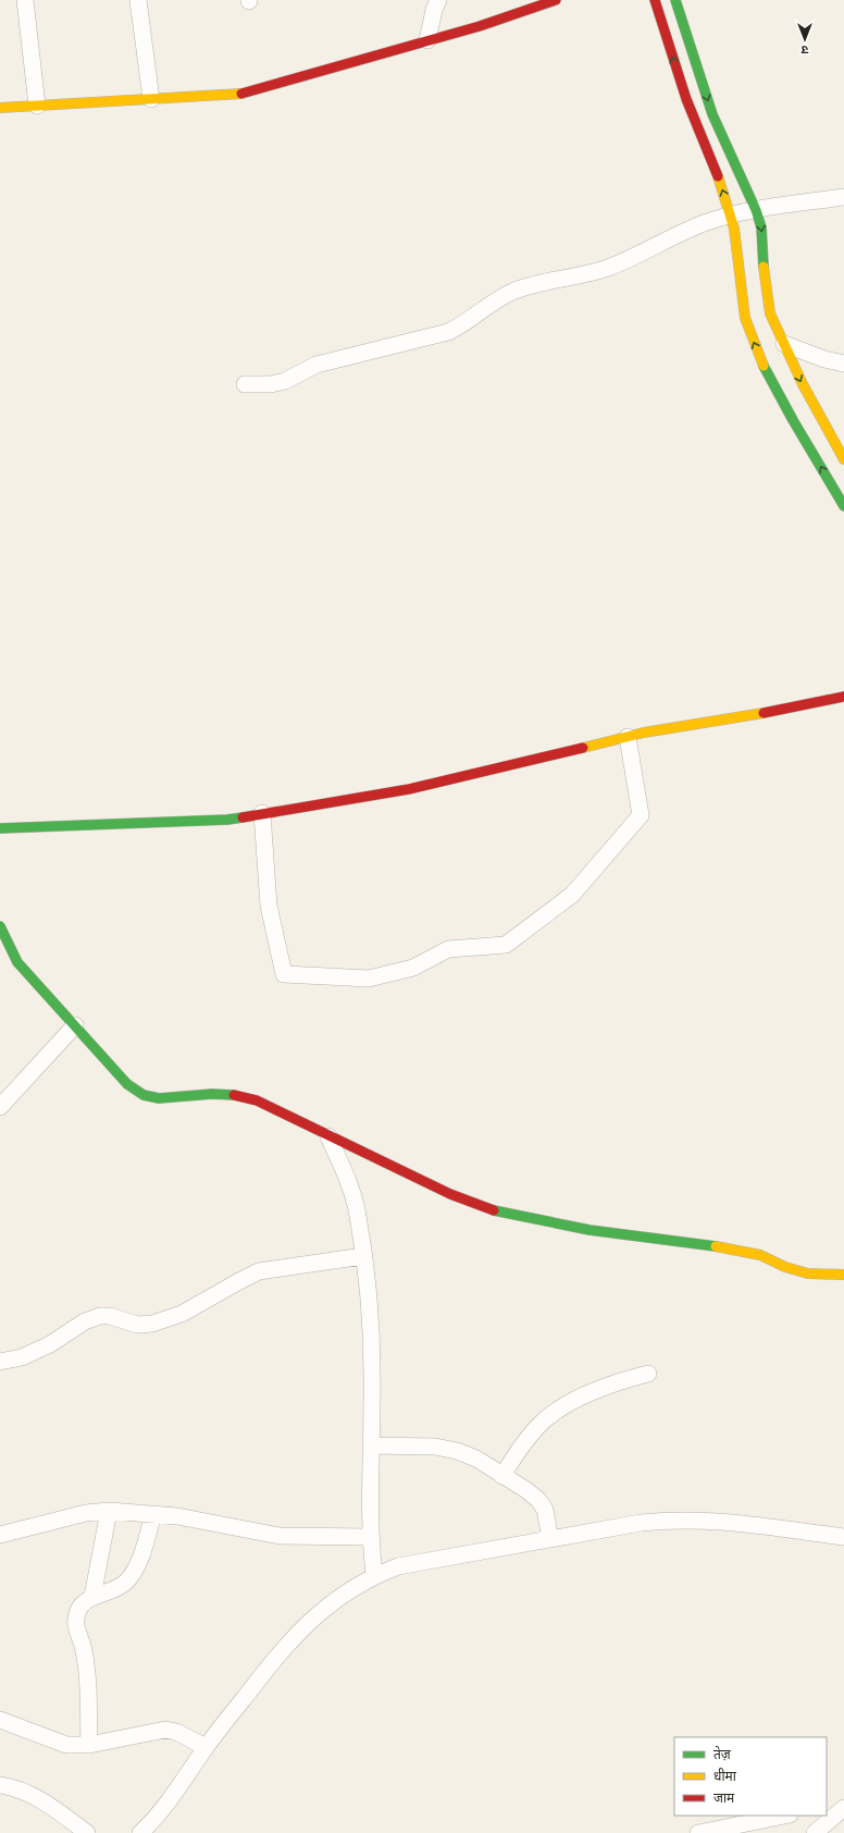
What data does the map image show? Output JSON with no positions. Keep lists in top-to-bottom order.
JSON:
{
  "legend": ["तेज़", "धीमा", "जाम"],
  "north": "bottom"
}
